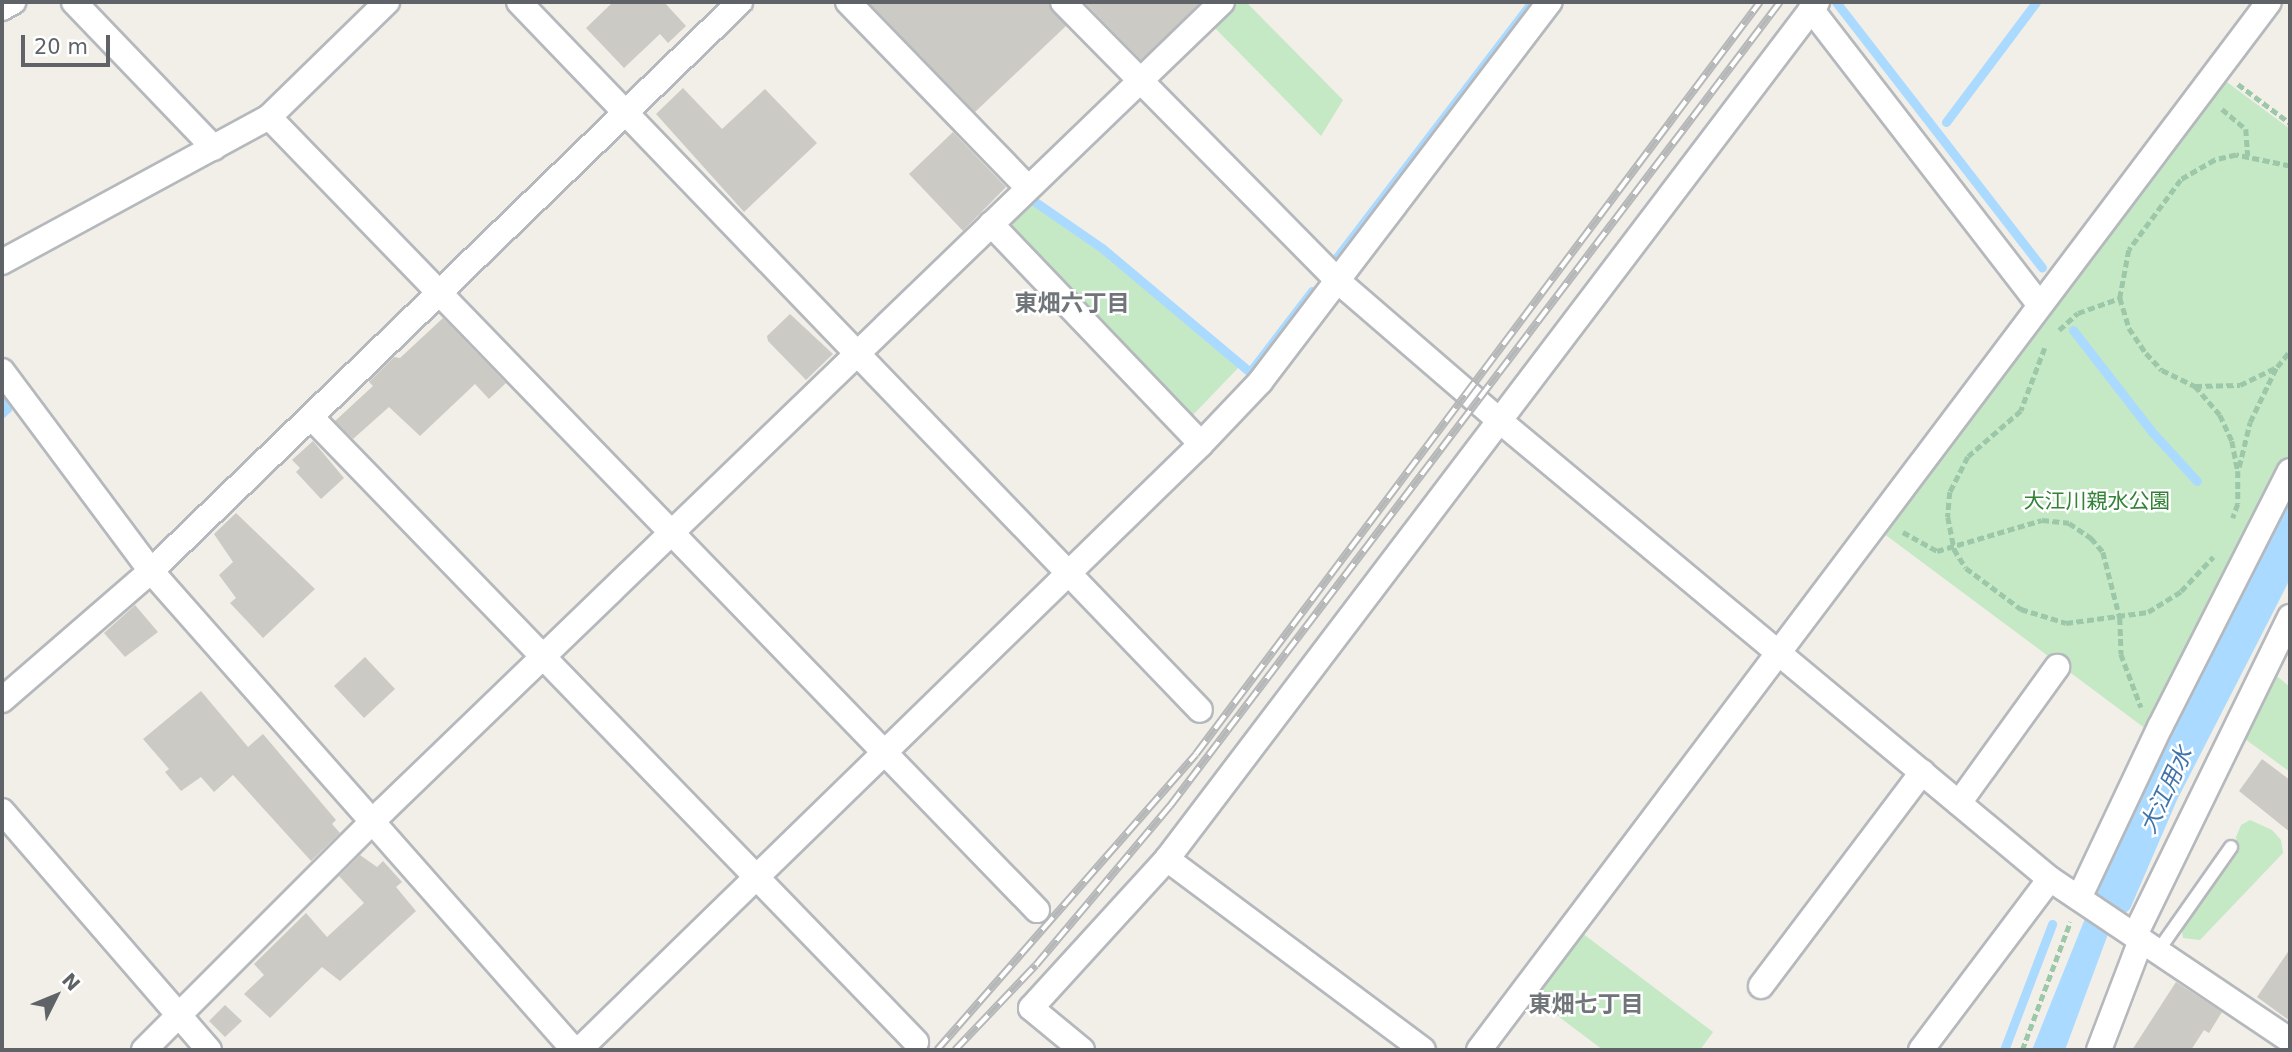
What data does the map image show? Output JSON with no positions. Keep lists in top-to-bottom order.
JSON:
{
  "districts": ["東畑六丁目", "東畑七丁目"],
  "water": ["大江用水"],
  "parks": ["大江川親水公園"],
  "scale_bar": "20 m",
  "north": "top right"
}
